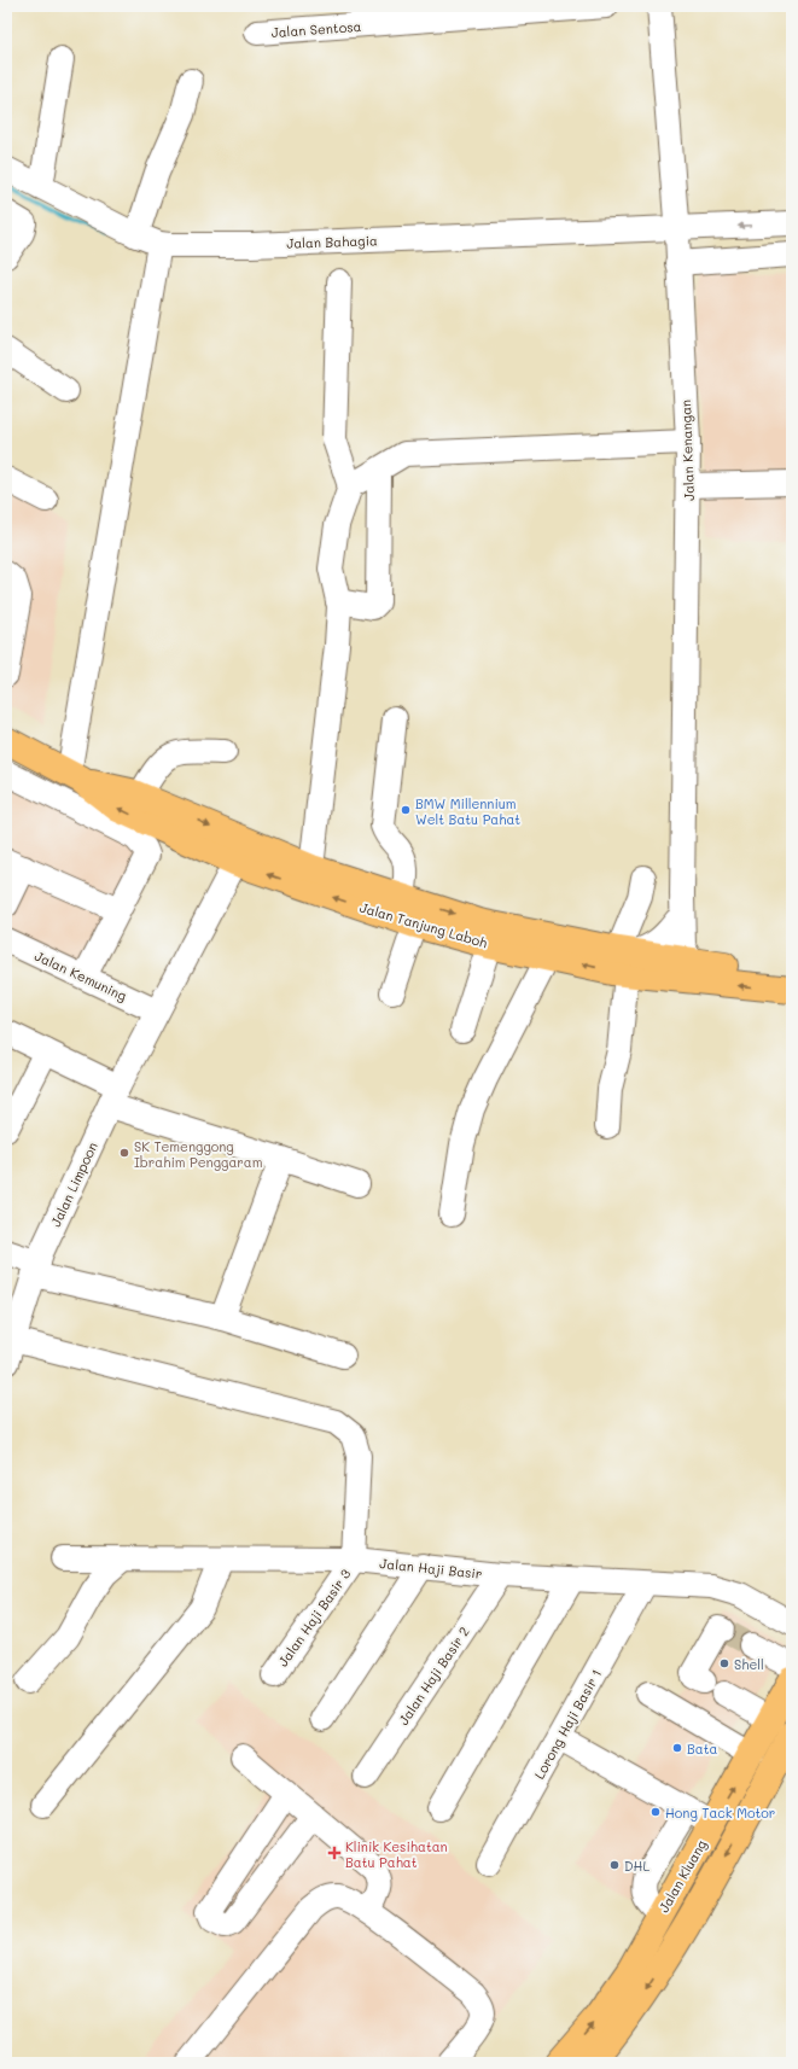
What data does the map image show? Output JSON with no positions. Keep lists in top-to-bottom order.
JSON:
{
  "streets": {
    "highway": ["Jalan Tanjung Laboh", "Jalan Kluang"],
    "street": [
      "Jalan Sentosa",
      "Jalan Bahagia",
      "Jalan Kenangan",
      "Jalan Kemuning",
      "Jalan Limpoon",
      "Jalan Haji Basir",
      "Jalan Haji Basir 3",
      "Jalan Haji Basir 2",
      "Lorong Haji Basir 1"
    ]
  },
  "crossings": [
    ["Jalan Bahagia", "Jalan Kenangan"],
    ["Jalan Kenangan", "Jalan Tanjung Laboh"],
    ["Jalan Tanjung Laboh", "Jalan Limpoon"],
    ["Jalan Kemuning", "Jalan Limpoon"],
    ["Jalan Haji Basir", "Jalan Haji Basir 3"],
    ["Jalan Haji Basir", "Jalan Haji Basir 2"],
    ["Jalan Haji Basir", "Lorong Haji Basir 1"]
  ],
  "places": {
    "other": [
      "BMW Millennium Welt Batu Pahat",
      "SK Temenggong Ibrahim Penggaram",
      "Shell",
      "Bata",
      "Hong Tack Motor",
      "DHL"
    ],
    "health": ["Klinik Kesihatan Batu Pahat"]
  }
}
